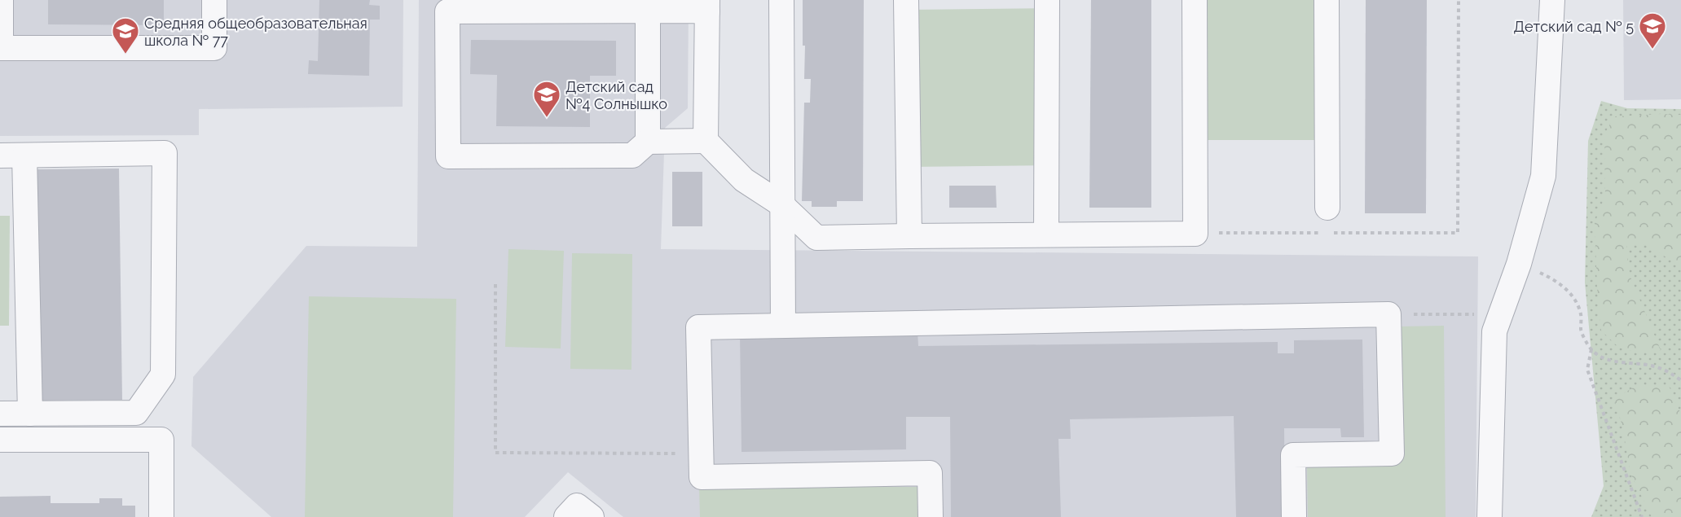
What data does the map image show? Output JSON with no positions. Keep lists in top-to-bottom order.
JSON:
{
  "places": {
    "school or university": ["Детский сад № 5", "Средняя общеобразовательная школа № 77", "Детский сад №4 Солнышко"]
  }
}
